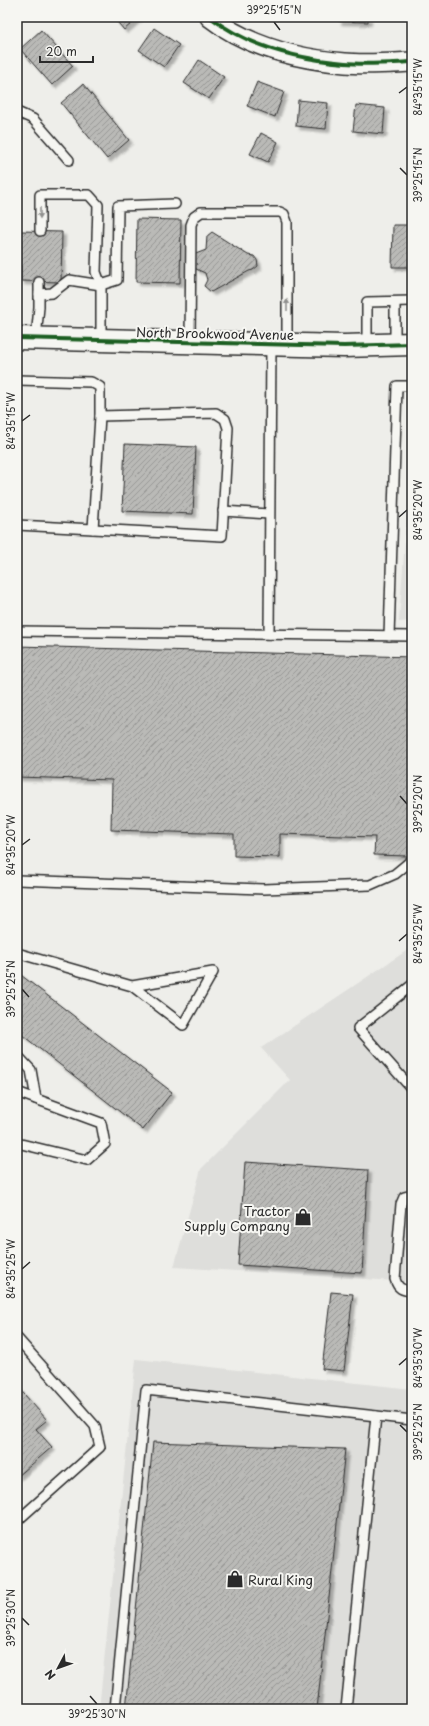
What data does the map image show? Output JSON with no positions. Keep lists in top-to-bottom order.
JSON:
{
  "streets": {
    "street": ["North Brookwood Avenue"]
  },
  "places": {
    "shop": ["Tractor Supply Company", "Rural King"]
  },
  "scale_bar": "20 m",
  "north": "bottom left",
  "coordinates": [
    "39°25'15\"N",
    "84°35'15\"W",
    "84°35'20\"W",
    "39°25'20\"N",
    "84°35'25\"W",
    "39°25'25\"N",
    "84°35'30\"W",
    "39°25'30\"N"
  ]
}
